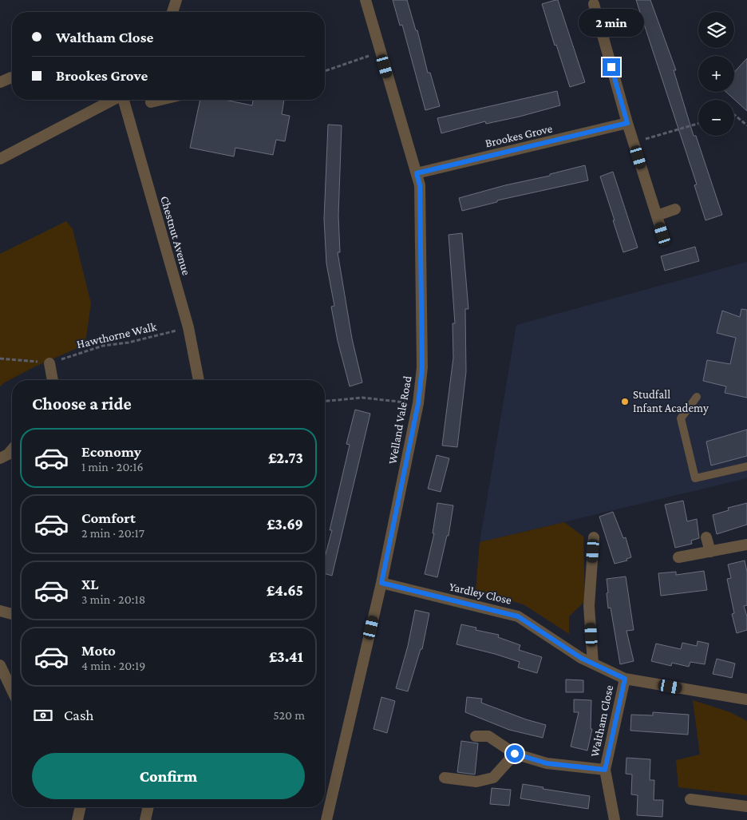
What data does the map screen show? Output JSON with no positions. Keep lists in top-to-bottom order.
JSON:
{
  "streets": {
    "street": [
      "Brookes Grove",
      "Chestnut Avenue",
      "Welland Vale Road",
      "Yardley Close",
      "Waltham Close"
    ],
    "path": ["Hawthorne Walk"]
  },
  "crossings": [
    ["Brookes Grove", "Welland Vale Road"],
    ["Chestnut Avenue", "Hawthorne Walk"],
    ["Welland Vale Road", "Yardley Close"],
    ["Yardley Close", "Waltham Close"]
  ],
  "places": ["Studfall Infant Academy"],
  "page": {
    "bubble": "2 min",
    "map_buttons": ["+", "−"],
    "banner": ["Waltham Close", "Brookes Grove"],
    "heading": "Choose a ride",
    "list": [
      {
        "name": "Economy",
        "note": "1 min · 20:16",
        "value": "£2.73"
      },
      {
        "name": "Comfort",
        "note": "2 min · 20:17",
        "value": "£3.69"
      },
      {
        "name": "XL",
        "note": "3 min · 20:18",
        "value": "£4.65"
      },
      {
        "name": "Moto",
        "note": "4 min · 20:19",
        "value": "£3.41"
      }
    ],
    "pay": ["Cash", "520 m"],
    "buttons": "Confirm"
  }
}
